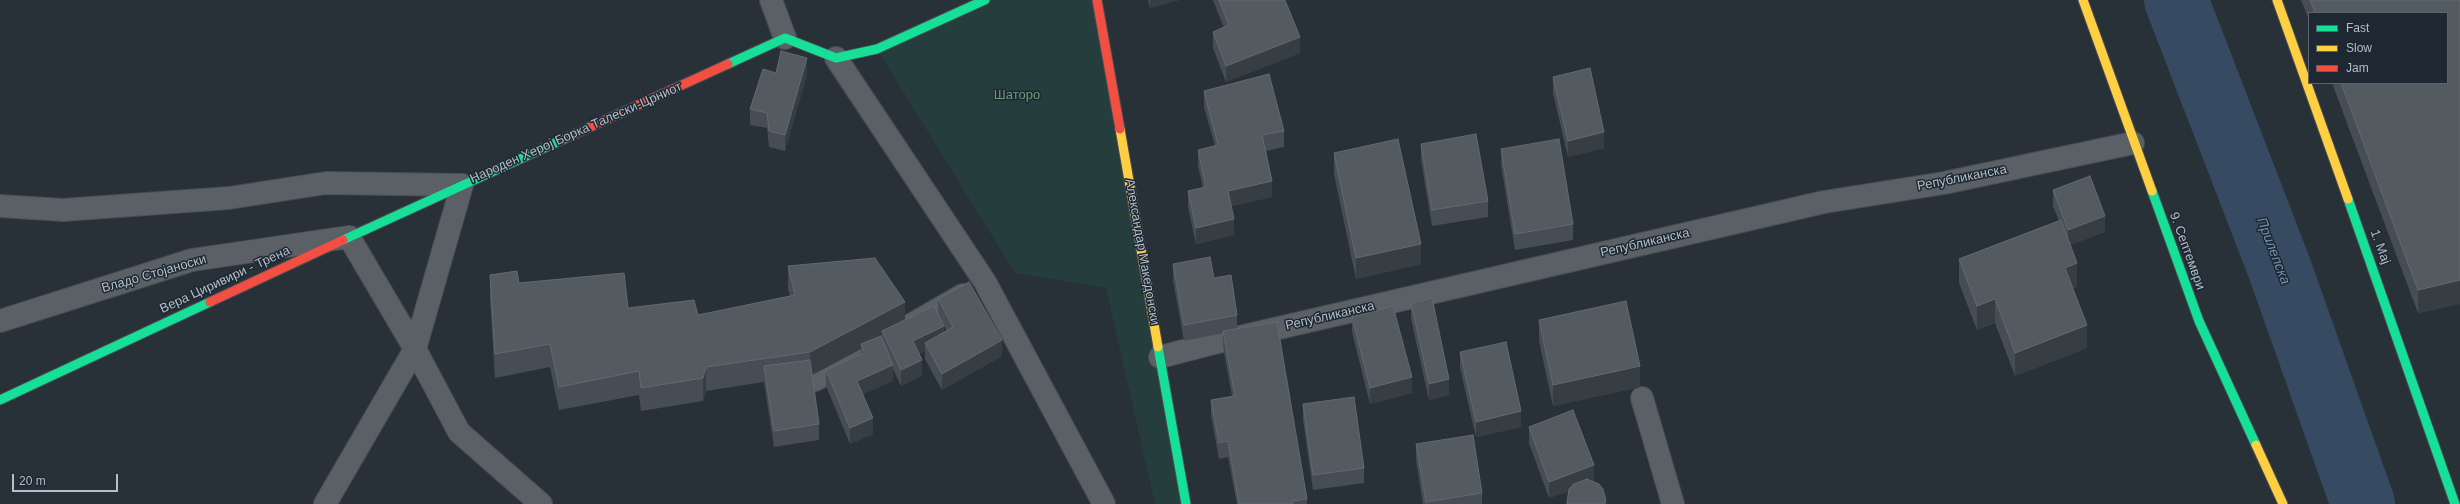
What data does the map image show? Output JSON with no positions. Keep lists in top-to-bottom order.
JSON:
{
  "streets": {
    "street": [
      "Народен Херој Борка Талески-Црниот",
      "Републиканска",
      "1. Мај",
      "9. Септември",
      "Александар Македонски",
      "Владо Стојаноски",
      "Вера Циривири - Трена"
    ]
  },
  "crossings": [
    ["Народен Херој Борка Талески-Црниот", "Вера Циривири - Трена"],
    ["Републиканска", "9. Септември"],
    ["Републиканска", "Александар Македонски"],
    ["Владо Стојаноски", "Вера Циривири - Трена"]
  ],
  "water": ["Прилепска"],
  "parks": ["Шаторо"],
  "legend": ["Fast", "Slow", "Jam"],
  "scale_bar": "20 m"
}
